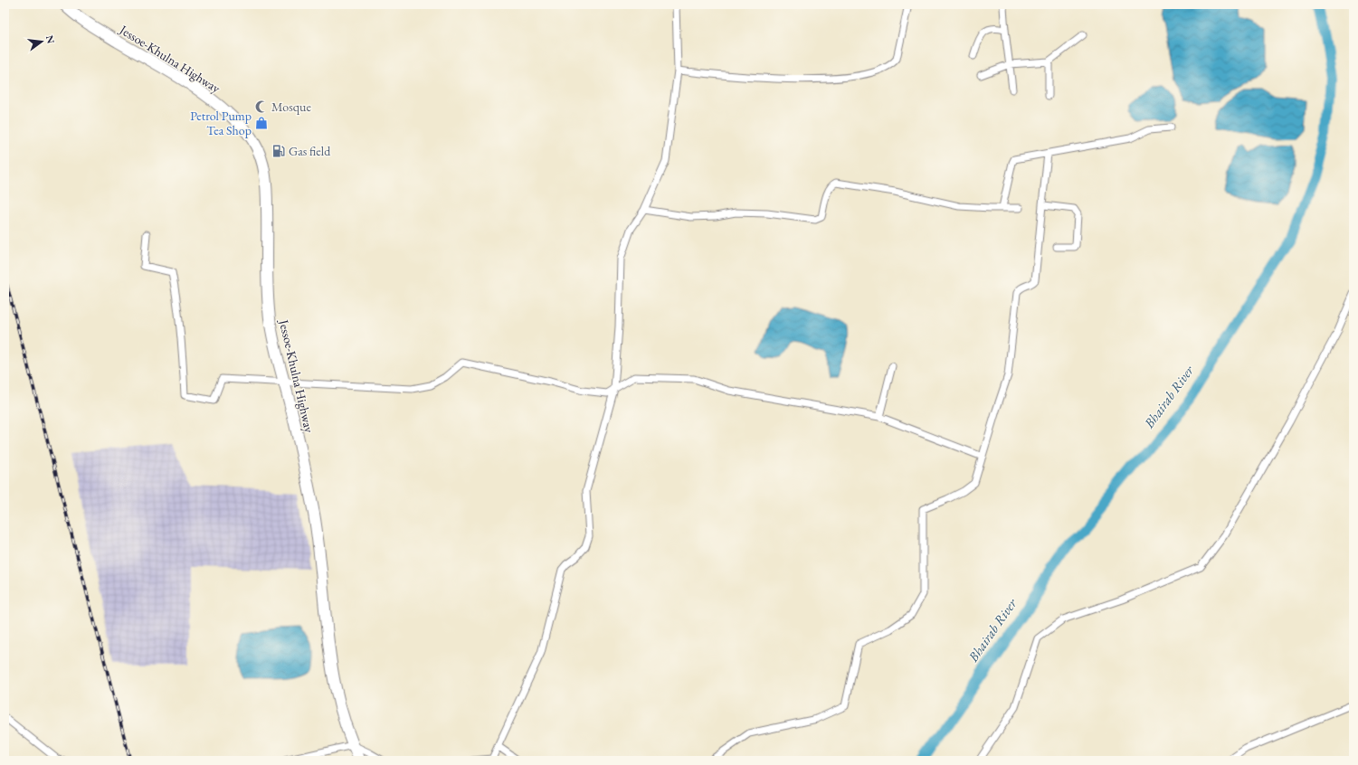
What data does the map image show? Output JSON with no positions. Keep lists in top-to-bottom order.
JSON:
{
  "streets": {
    "highway": ["Jessoe-Khulna Highway"]
  },
  "water": ["Bhairab River"],
  "places": {
    "mosque": ["Mosque"],
    "shop": ["Petrol Pump Tea Shop"],
    "fuel station": ["Gas field"]
  },
  "north": "right"
}
